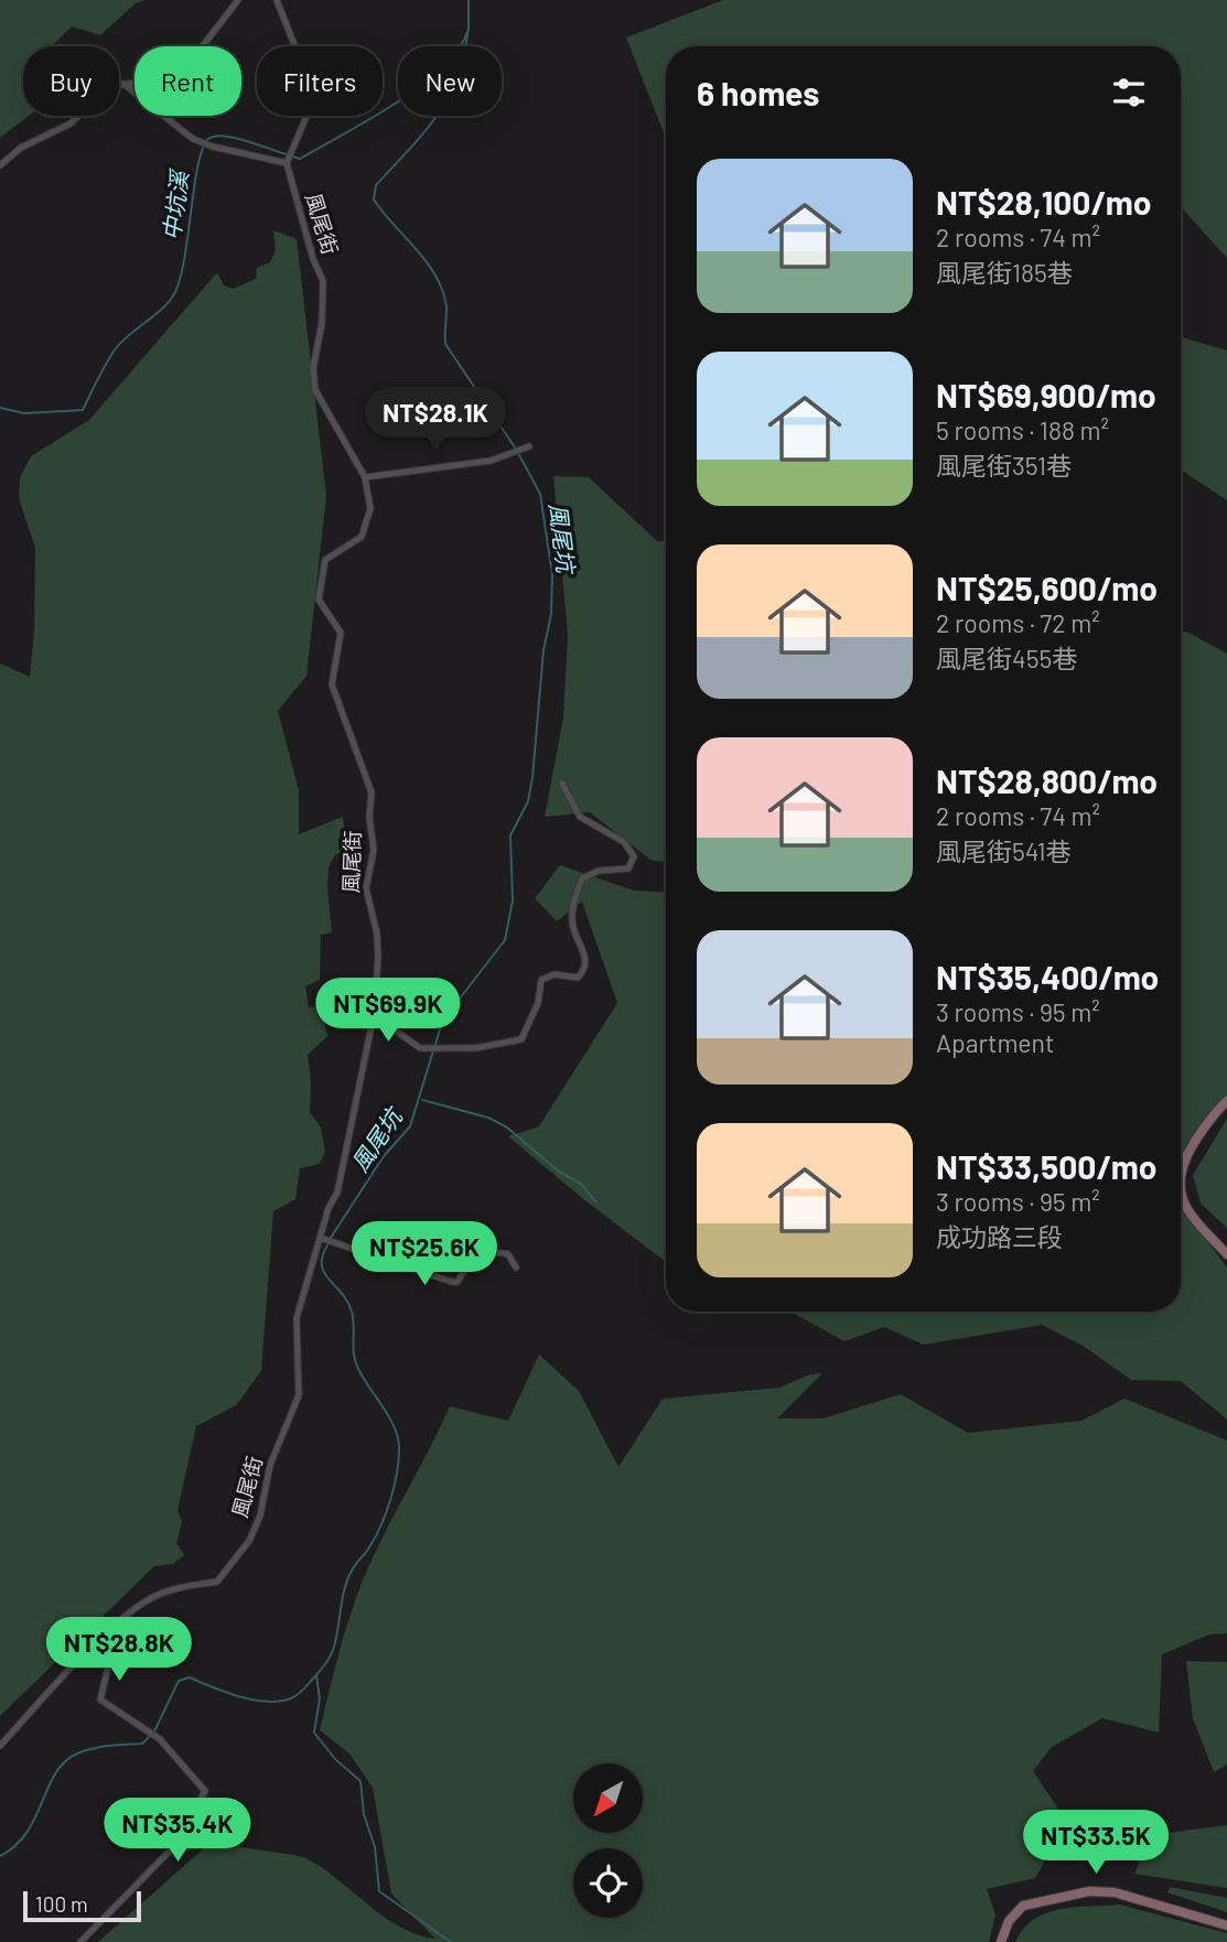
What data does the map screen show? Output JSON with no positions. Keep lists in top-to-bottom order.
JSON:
{
  "streets": {
    "street": ["風尾街"]
  },
  "water": ["中坑溪", "風尾坑"],
  "scale_bar": "100 m",
  "north": "bottom left",
  "page": {
    "chip": [
      "Buy",
      "Rent",
      "Filters",
      "New"
    ],
    "heading": "6 homes",
    "list": [
      {
        "name": "NT$28,100/mo",
        "note": "2 rooms · 74 m² · 風尾街185巷"
      },
      {
        "name": "NT$69,900/mo",
        "note": "5 rooms · 188 m² · 風尾街351巷"
      },
      {
        "name": "NT$25,600/mo",
        "note": "2 rooms · 72 m² · 風尾街455巷"
      },
      {
        "name": "NT$28,800/mo",
        "note": "2 rooms · 74 m² · 風尾街541巷"
      },
      {
        "name": "NT$35,400/mo",
        "note": "3 rooms · 95 m² · Apartment"
      },
      {
        "name": "NT$33,500/mo",
        "note": "3 rooms · 95 m² · 成功路三段"
      }
    ],
    "price": [
      "NT$28.1K",
      "NT$69.9K",
      "NT$25.6K",
      "NT$28.8K",
      "NT$35.4K",
      "NT$33.5K"
    ],
    "scale": "100 m"
  }
}
